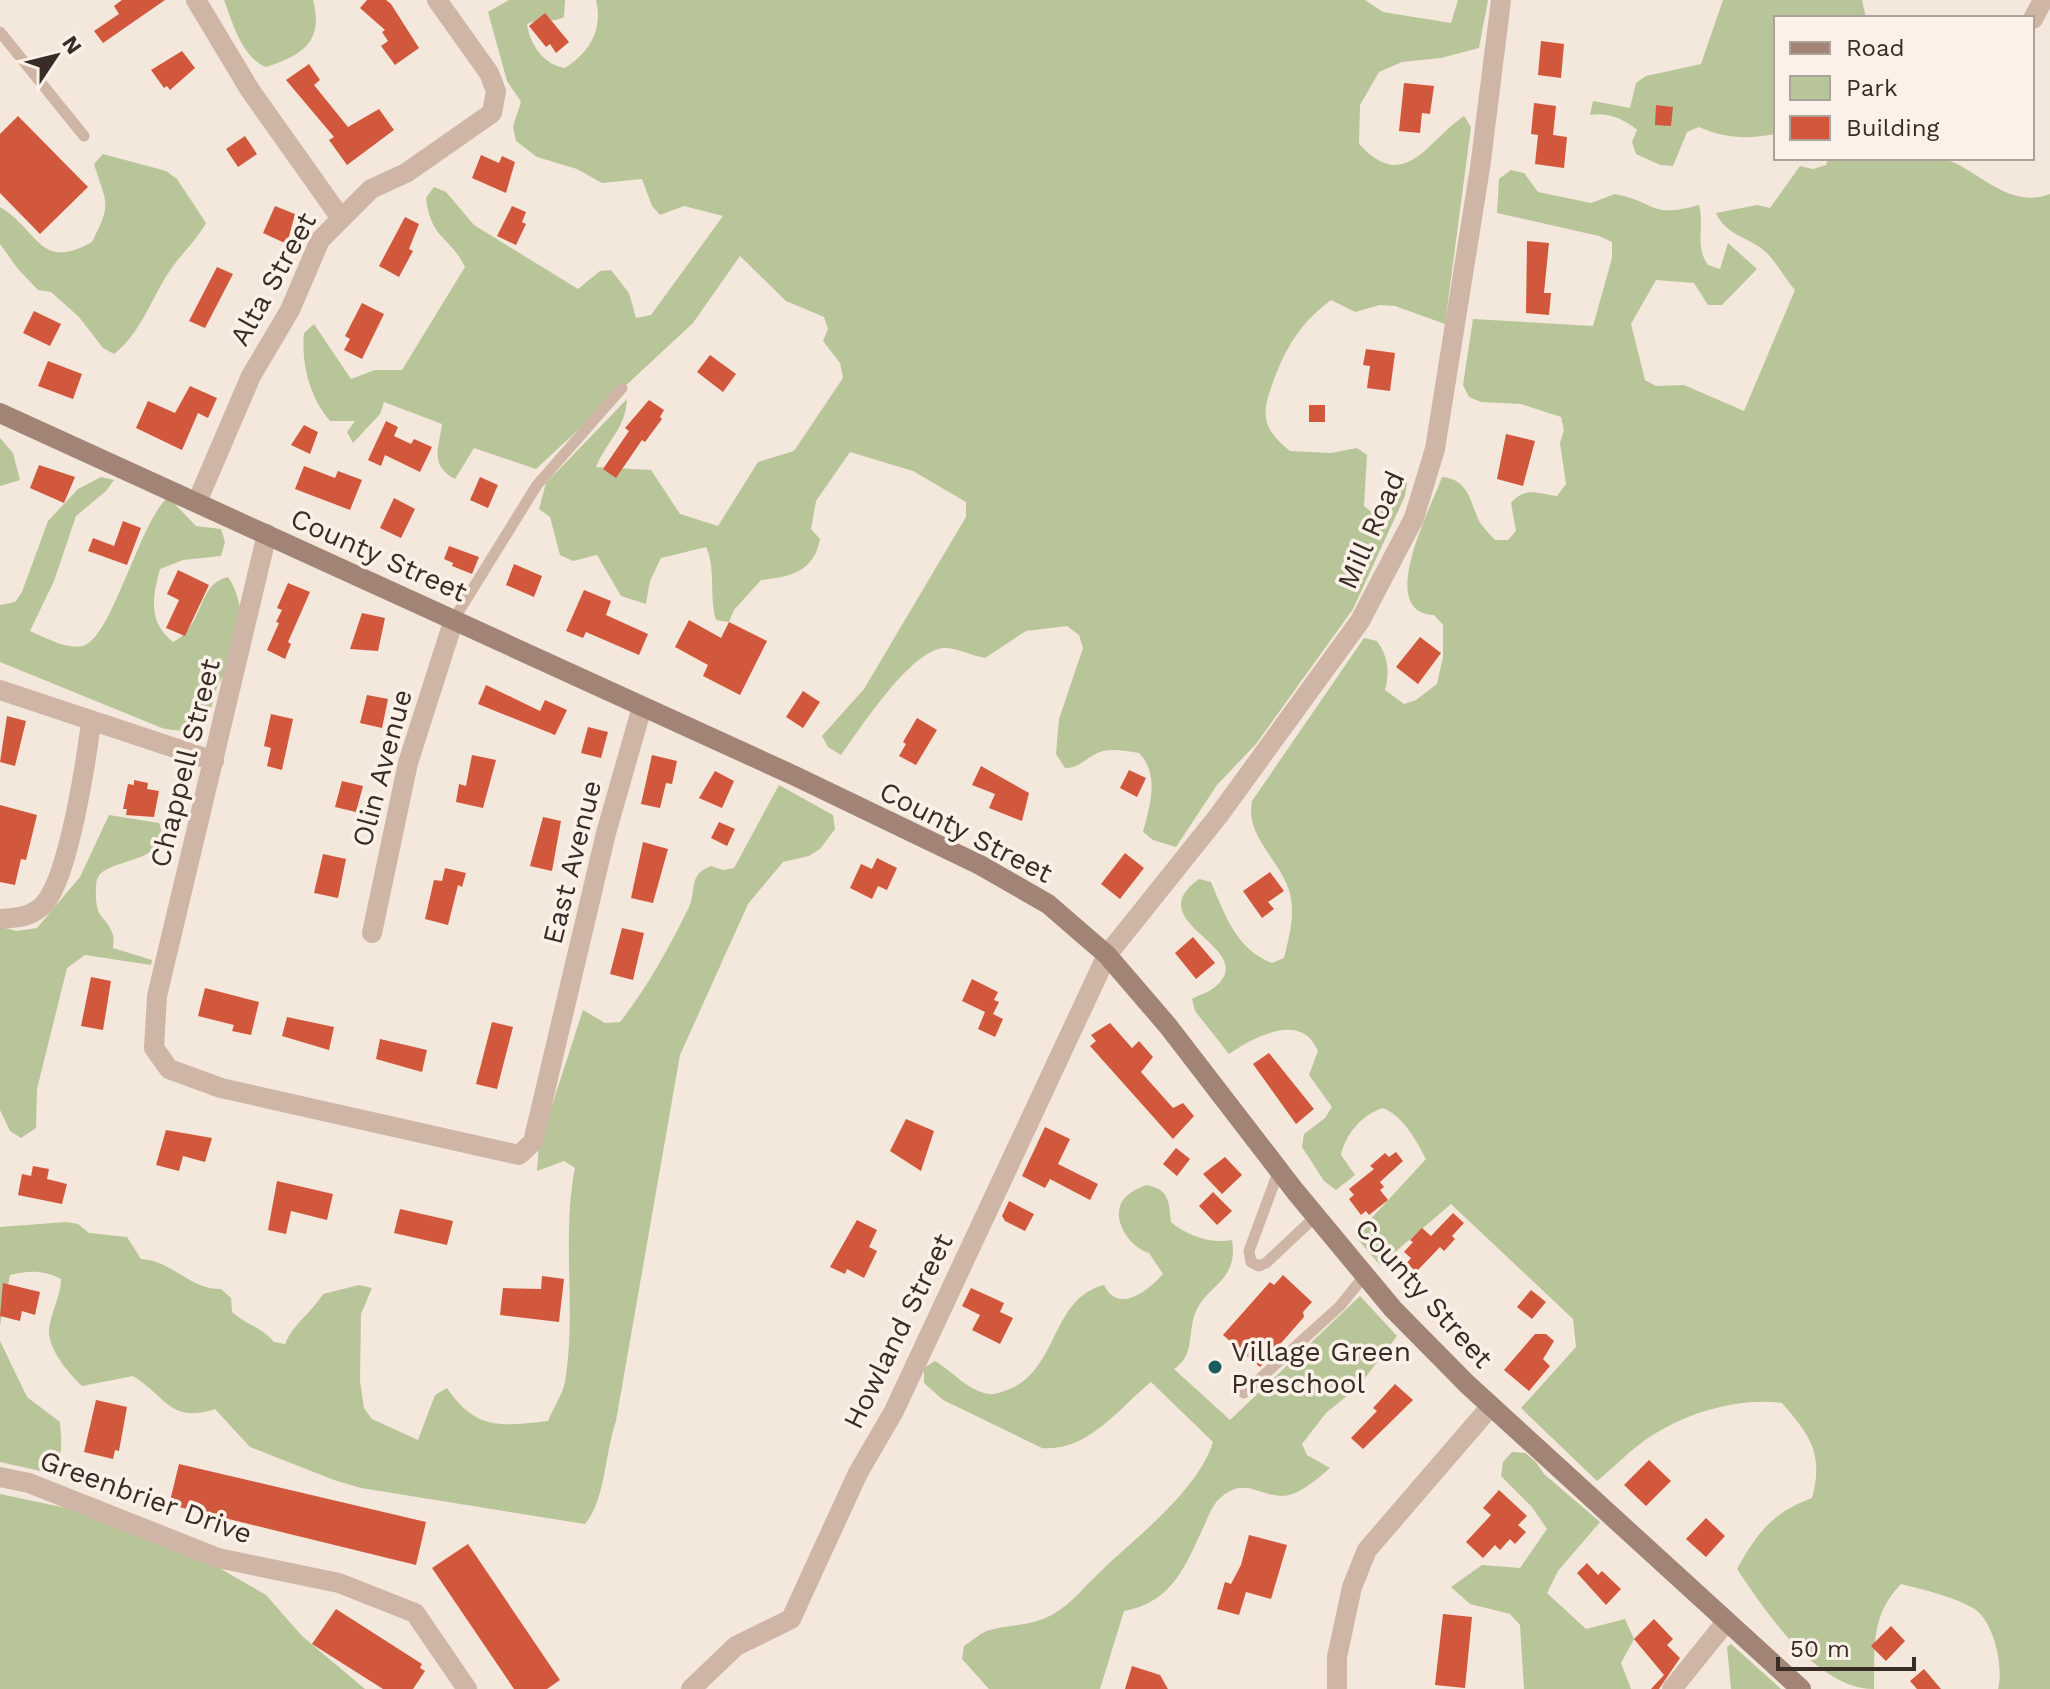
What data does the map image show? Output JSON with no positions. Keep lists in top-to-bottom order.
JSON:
{
  "streets": {
    "street": [
      "Alta Street",
      "Mill Road",
      "County Street",
      "Chappell Street",
      "Olin Avenue",
      "East Avenue",
      "Howland Street",
      "Greenbrier Drive"
    ]
  },
  "crossings": [
    ["Alta Street", "County Street"],
    ["Mill Road", "County Street"],
    ["Mill Road", "Howland Street"],
    ["County Street", "Chappell Street"],
    ["County Street", "Olin Avenue"],
    ["County Street", "East Avenue"],
    ["County Street", "Howland Street"],
    ["Chappell Street", "East Avenue"]
  ],
  "places": ["Village Green Preschool"],
  "legend": ["Road", "Park", "Building"],
  "scale_bar": "50 m",
  "north": "top right"
}
